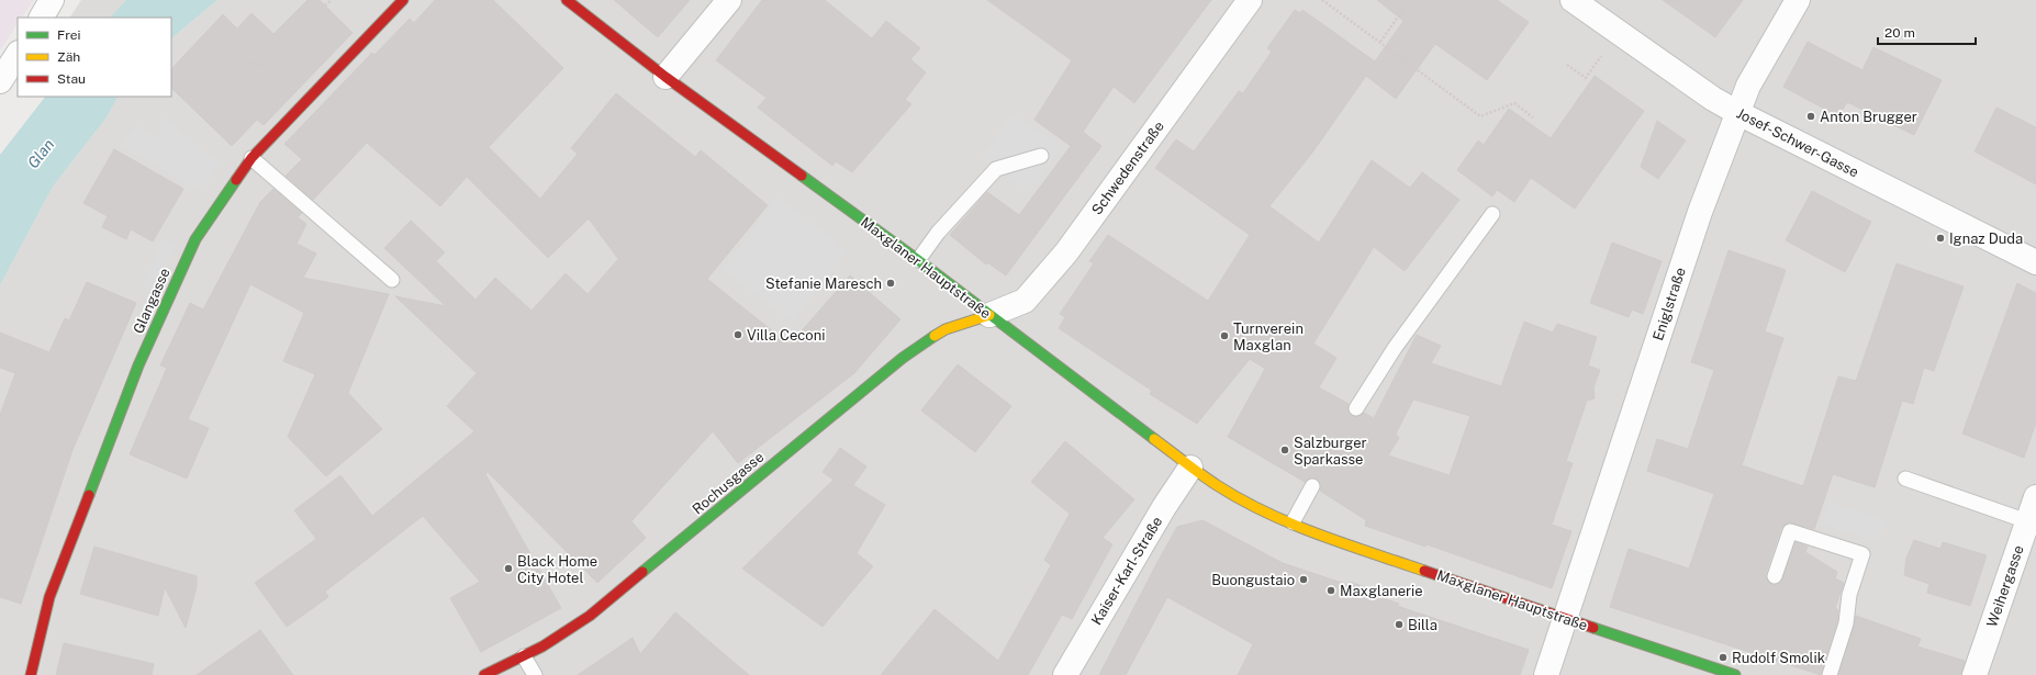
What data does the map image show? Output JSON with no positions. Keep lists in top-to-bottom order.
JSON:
{
  "streets": {
    "street": [
      "Josef-Schwer-Gasse",
      "Schwedenstraße",
      "Maxglaner Hauptstraße",
      "Glangasse",
      "Eniglstraße",
      "Rochusgasse",
      "Kaiser-Karl-Straße",
      "Weihergasse"
    ]
  },
  "crossings": [
    ["Josef-Schwer-Gasse", "Eniglstraße"],
    ["Schwedenstraße", "Maxglaner Hauptstraße"],
    ["Schwedenstraße", "Rochusgasse"],
    ["Maxglaner Hauptstraße", "Eniglstraße"],
    ["Maxglaner Hauptstraße", "Rochusgasse"],
    ["Maxglaner Hauptstraße", "Kaiser-Karl-Straße"]
  ],
  "water": ["Glan"],
  "places": [
    "Anton Brugger",
    "Ignaz Duda",
    "Stefanie Maresch",
    "Villa Ceconi",
    "Turnverein Maxglan",
    "Salzburger Sparkasse",
    "Black Home City Hotel",
    "Buongustaio",
    "Maxglanerie",
    "Billa",
    "Rudolf Smolik"
  ],
  "legend": ["Frei", "Zäh", "Stau"],
  "scale_bar": "20 m"
}
